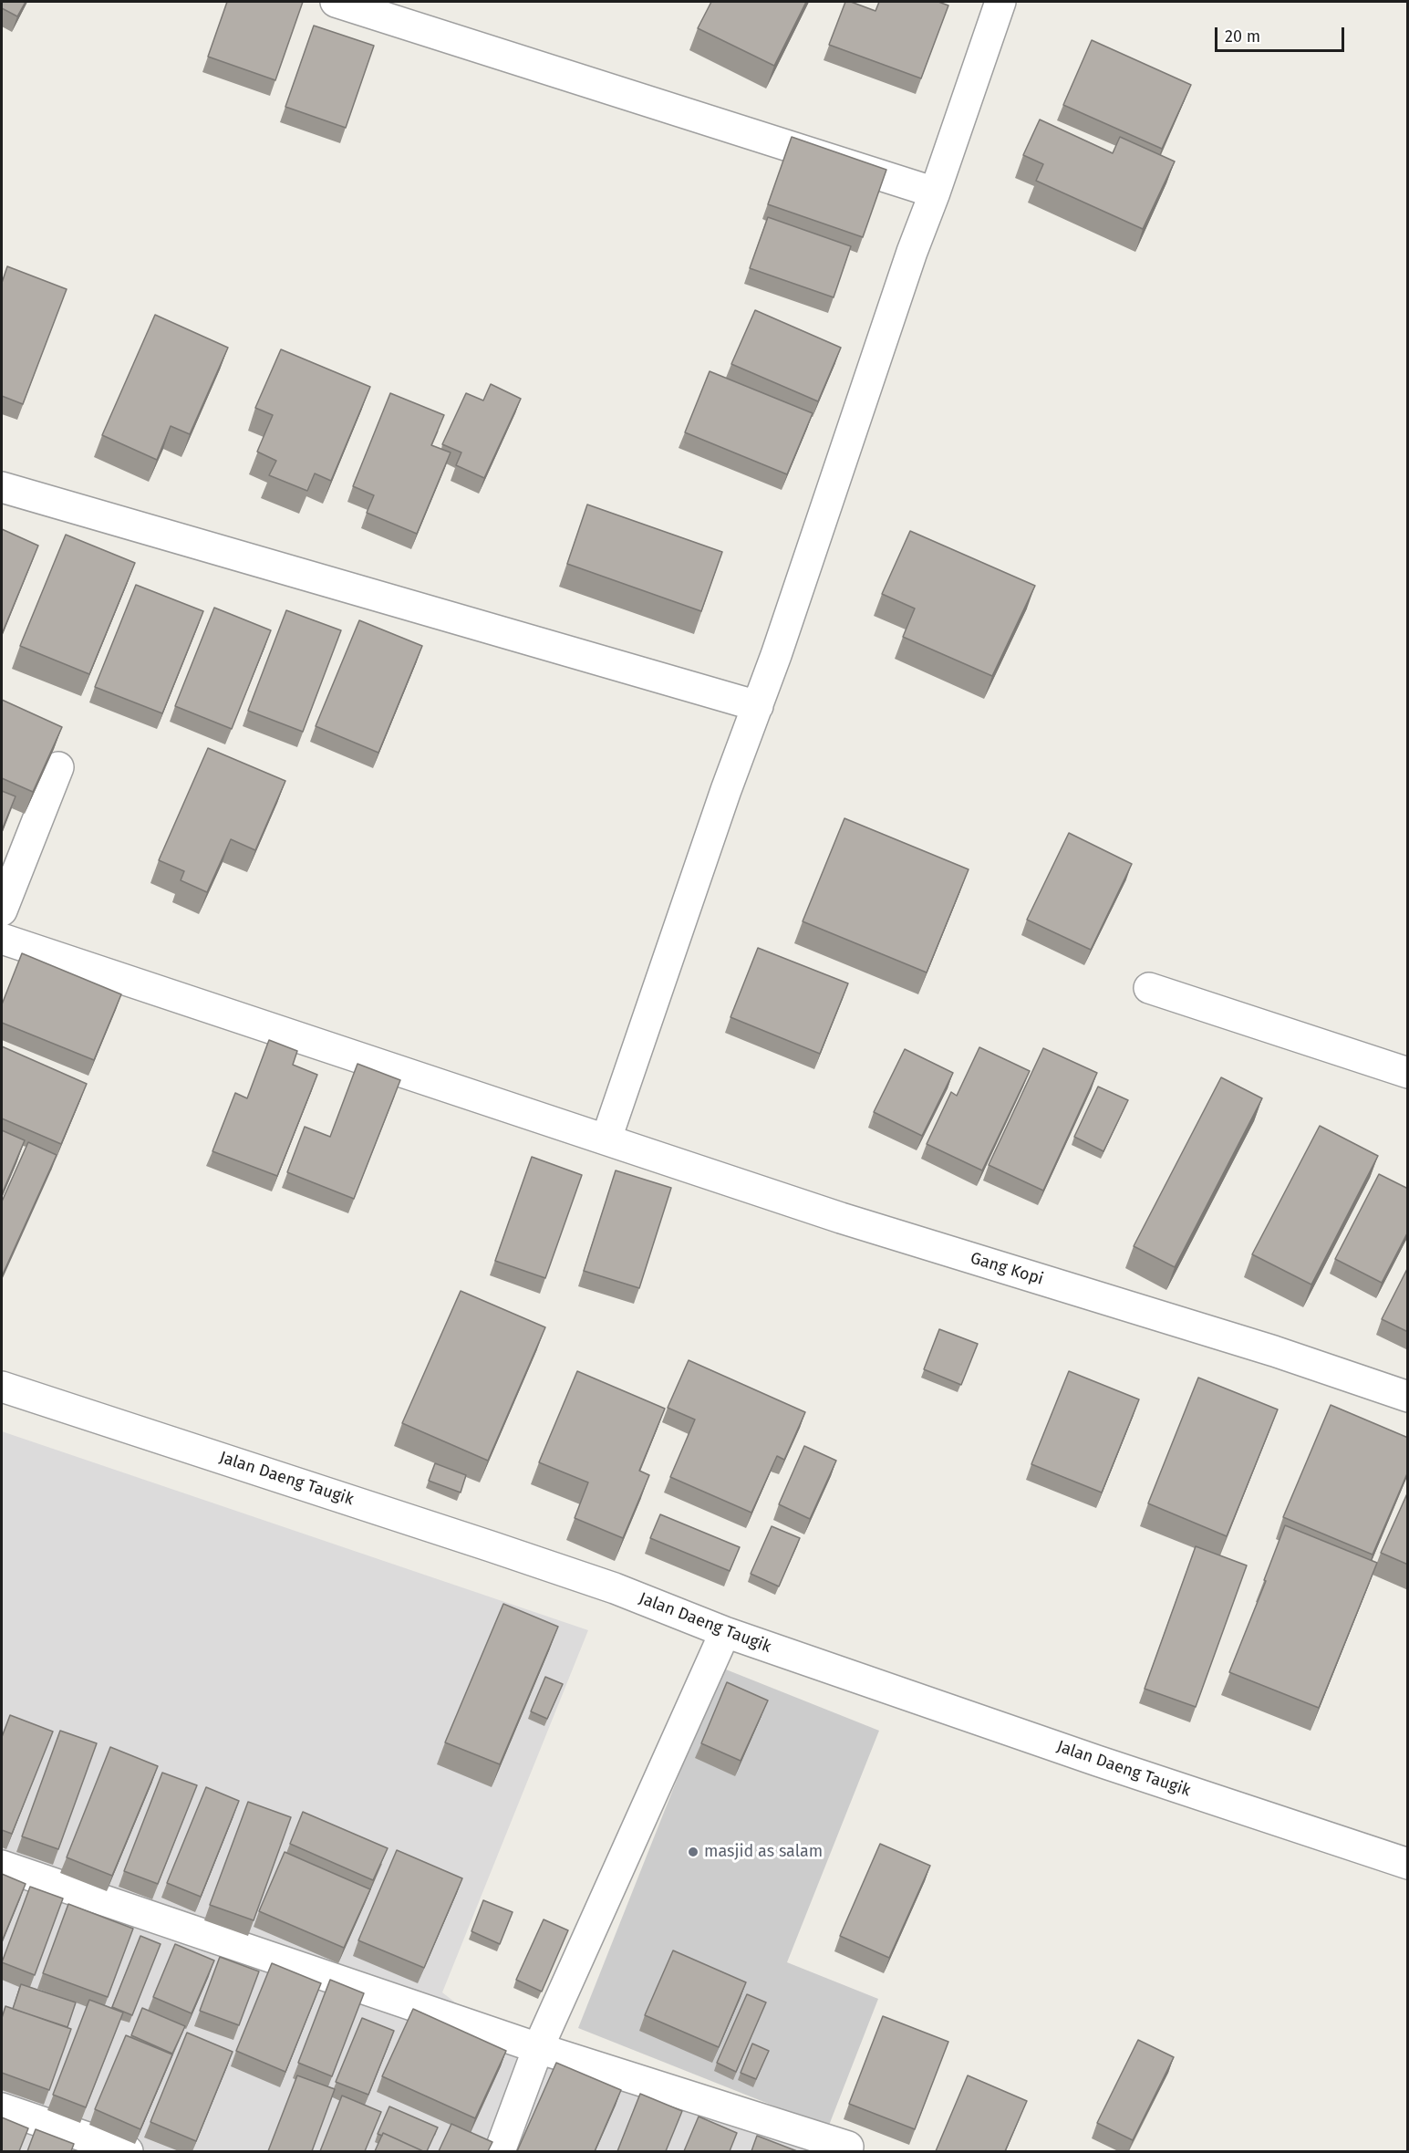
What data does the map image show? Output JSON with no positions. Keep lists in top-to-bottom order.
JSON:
{
  "streets": {
    "street": ["Gang Kopi", "Jalan Daeng Taugik"]
  },
  "places": ["masjid as salam"],
  "scale_bar": "20 m"
}
